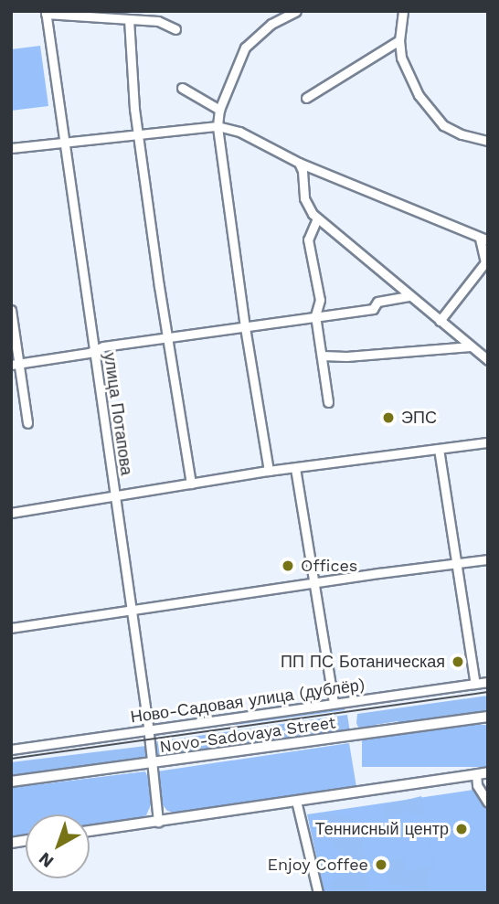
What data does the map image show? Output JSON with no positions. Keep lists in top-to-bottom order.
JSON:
{
  "streets": {
    "main road": ["Novo-Sadovaya Street"],
    "street": ["улица Потапова", "Ново-Садовая улица (дублёр)"]
  },
  "crossings": [
    ["улица Потапова", "Ново-Садовая улица (дублёр)"],
    ["улица Потапова", "Novo-Sadovaya Street"]
  ],
  "places": [
    "ЭПС",
    "Offices",
    "ПП ПС Ботаническая",
    "Теннисный центр",
    "Enjoy Coffee"
  ],
  "north": "bottom left"
}
